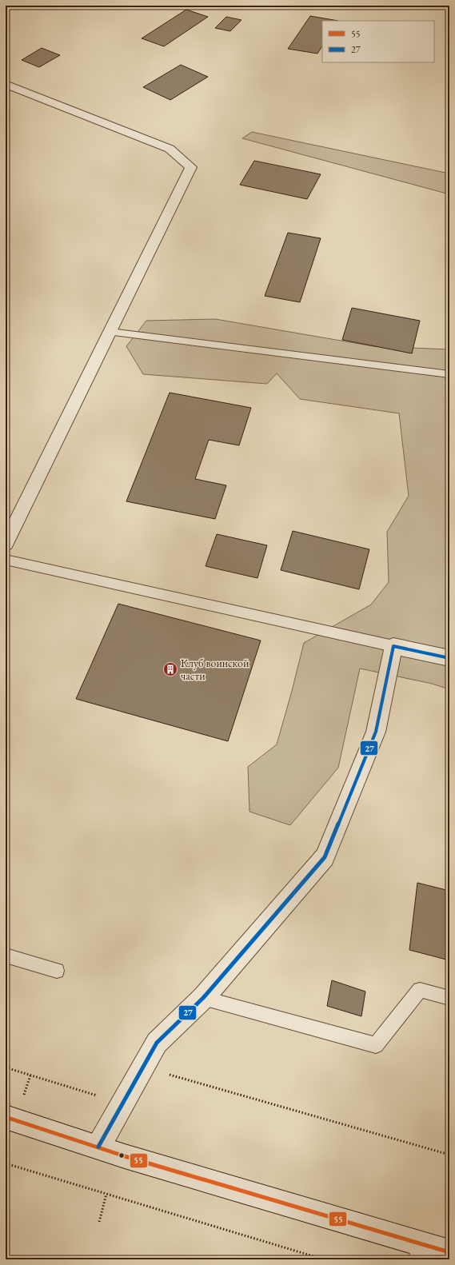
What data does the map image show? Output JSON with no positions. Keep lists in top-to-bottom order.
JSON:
{
  "places": {
    "building": ["Клуб воинской части"]
  },
  "lines": ["transit line 27", "transit line 55"],
  "legend": ["55", "27"]
}
